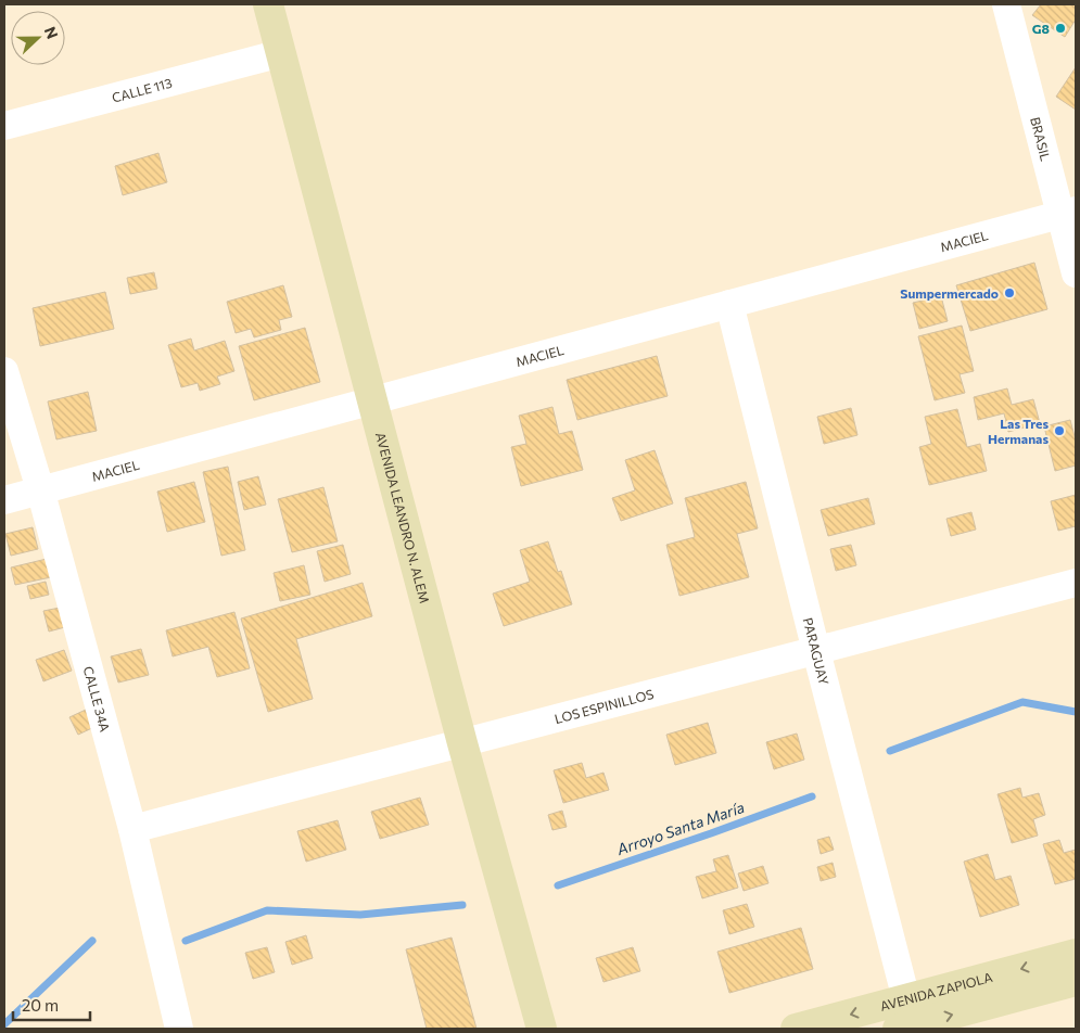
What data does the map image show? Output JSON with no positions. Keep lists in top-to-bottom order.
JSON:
{
  "streets": {
    "main road": ["AVENIDA LEANDRO N. ALEM", "AVENIDA ZAPIOLA"],
    "street": [
      "CALLE 113",
      "BRASIL",
      "MACIEL",
      "PARAGUAY",
      "CALLE 34A",
      "LOS ESPINILLOS"
    ]
  },
  "crossings": [
    ["CALLE 113", "AVENIDA LEANDRO N. ALEM"],
    ["BRASIL", "MACIEL"],
    ["MACIEL", "AVENIDA LEANDRO N. ALEM"],
    ["MACIEL", "PARAGUAY"],
    ["MACIEL", "CALLE 34A"],
    ["AVENIDA LEANDRO N. ALEM", "LOS ESPINILLOS"],
    ["PARAGUAY", "LOS ESPINILLOS"],
    ["PARAGUAY", "AVENIDA ZAPIOLA"],
    ["CALLE 34A", "LOS ESPINILLOS"]
  ],
  "water": ["Arroyo Santa María"],
  "places": ["G8", "Sumpermercado", "Las Tres Hermanas"],
  "scale_bar": "20 m",
  "north": "right"
}
